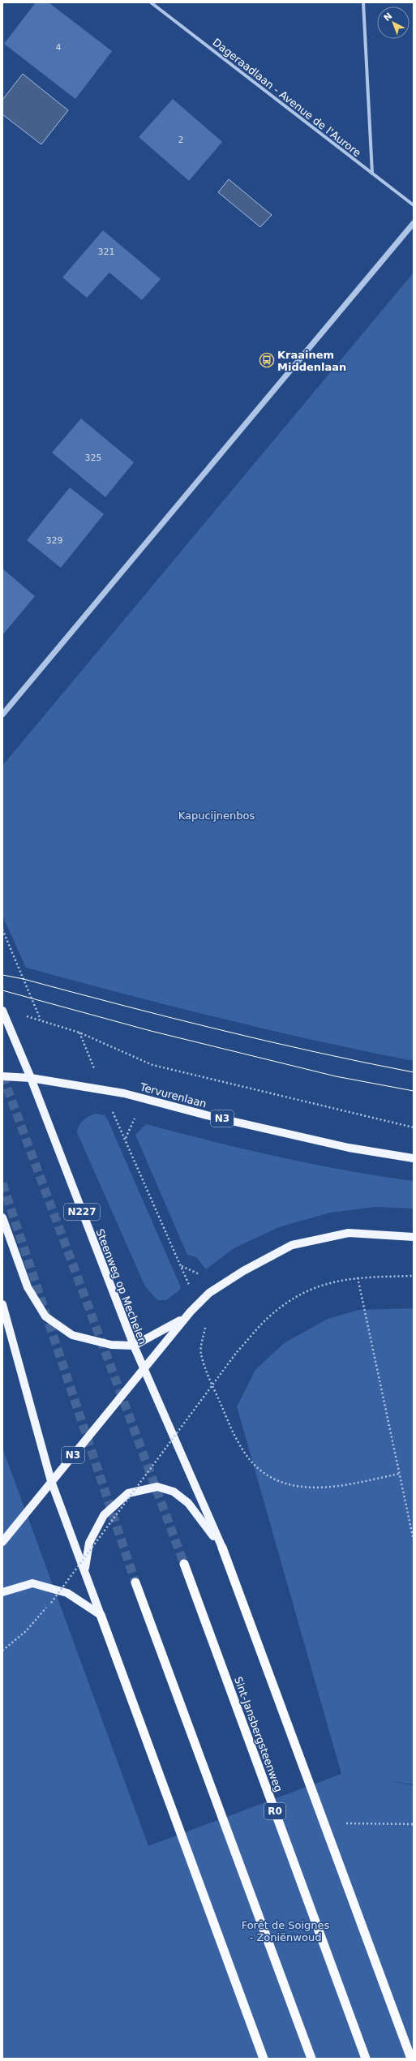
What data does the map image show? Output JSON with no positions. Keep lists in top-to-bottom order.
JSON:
{
  "streets": {
    "highway": ["Sint-Jansbergsteenweg", "R0"],
    "main road": [
      "Tervurenlaan",
      "N3",
      "N227",
      "Steenweg op Mechelen"
    ],
    "street": ["Dageraadlaan - Avenue de l'Aurore"]
  },
  "crossings": [
    ["Tervurenlaan", "Steenweg op Mechelen"],
    ["N3", "Steenweg op Mechelen"]
  ],
  "parks": ["Kapucijnenbos", "Forêt de Soignes - Zoniënwoud"],
  "places": {
    "bus stop": ["Kraainem Middenlaan"]
  },
  "house_numbers": [
    "4",
    "2",
    "321",
    "325",
    "329"
  ],
  "north": "top left"
}
